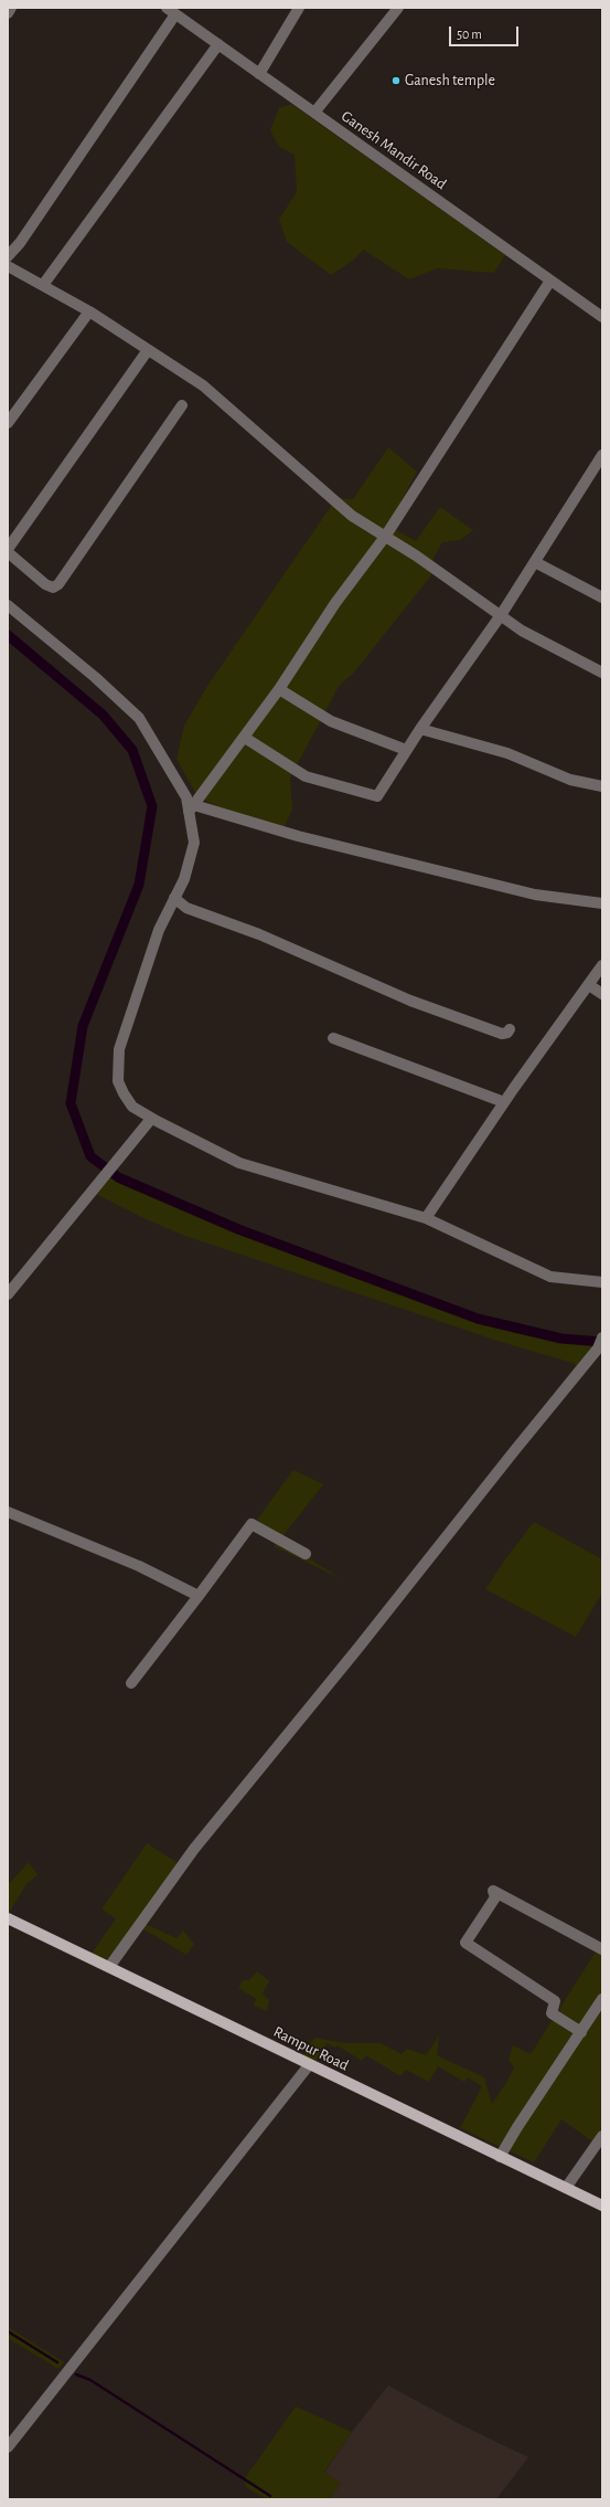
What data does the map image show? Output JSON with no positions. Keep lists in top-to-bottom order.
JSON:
{
  "streets": {
    "main road": ["Rampur Road"],
    "street": ["Ganesh Mandir Road"]
  },
  "places": ["Ganesh temple"],
  "scale_bar": "50 m"
}
